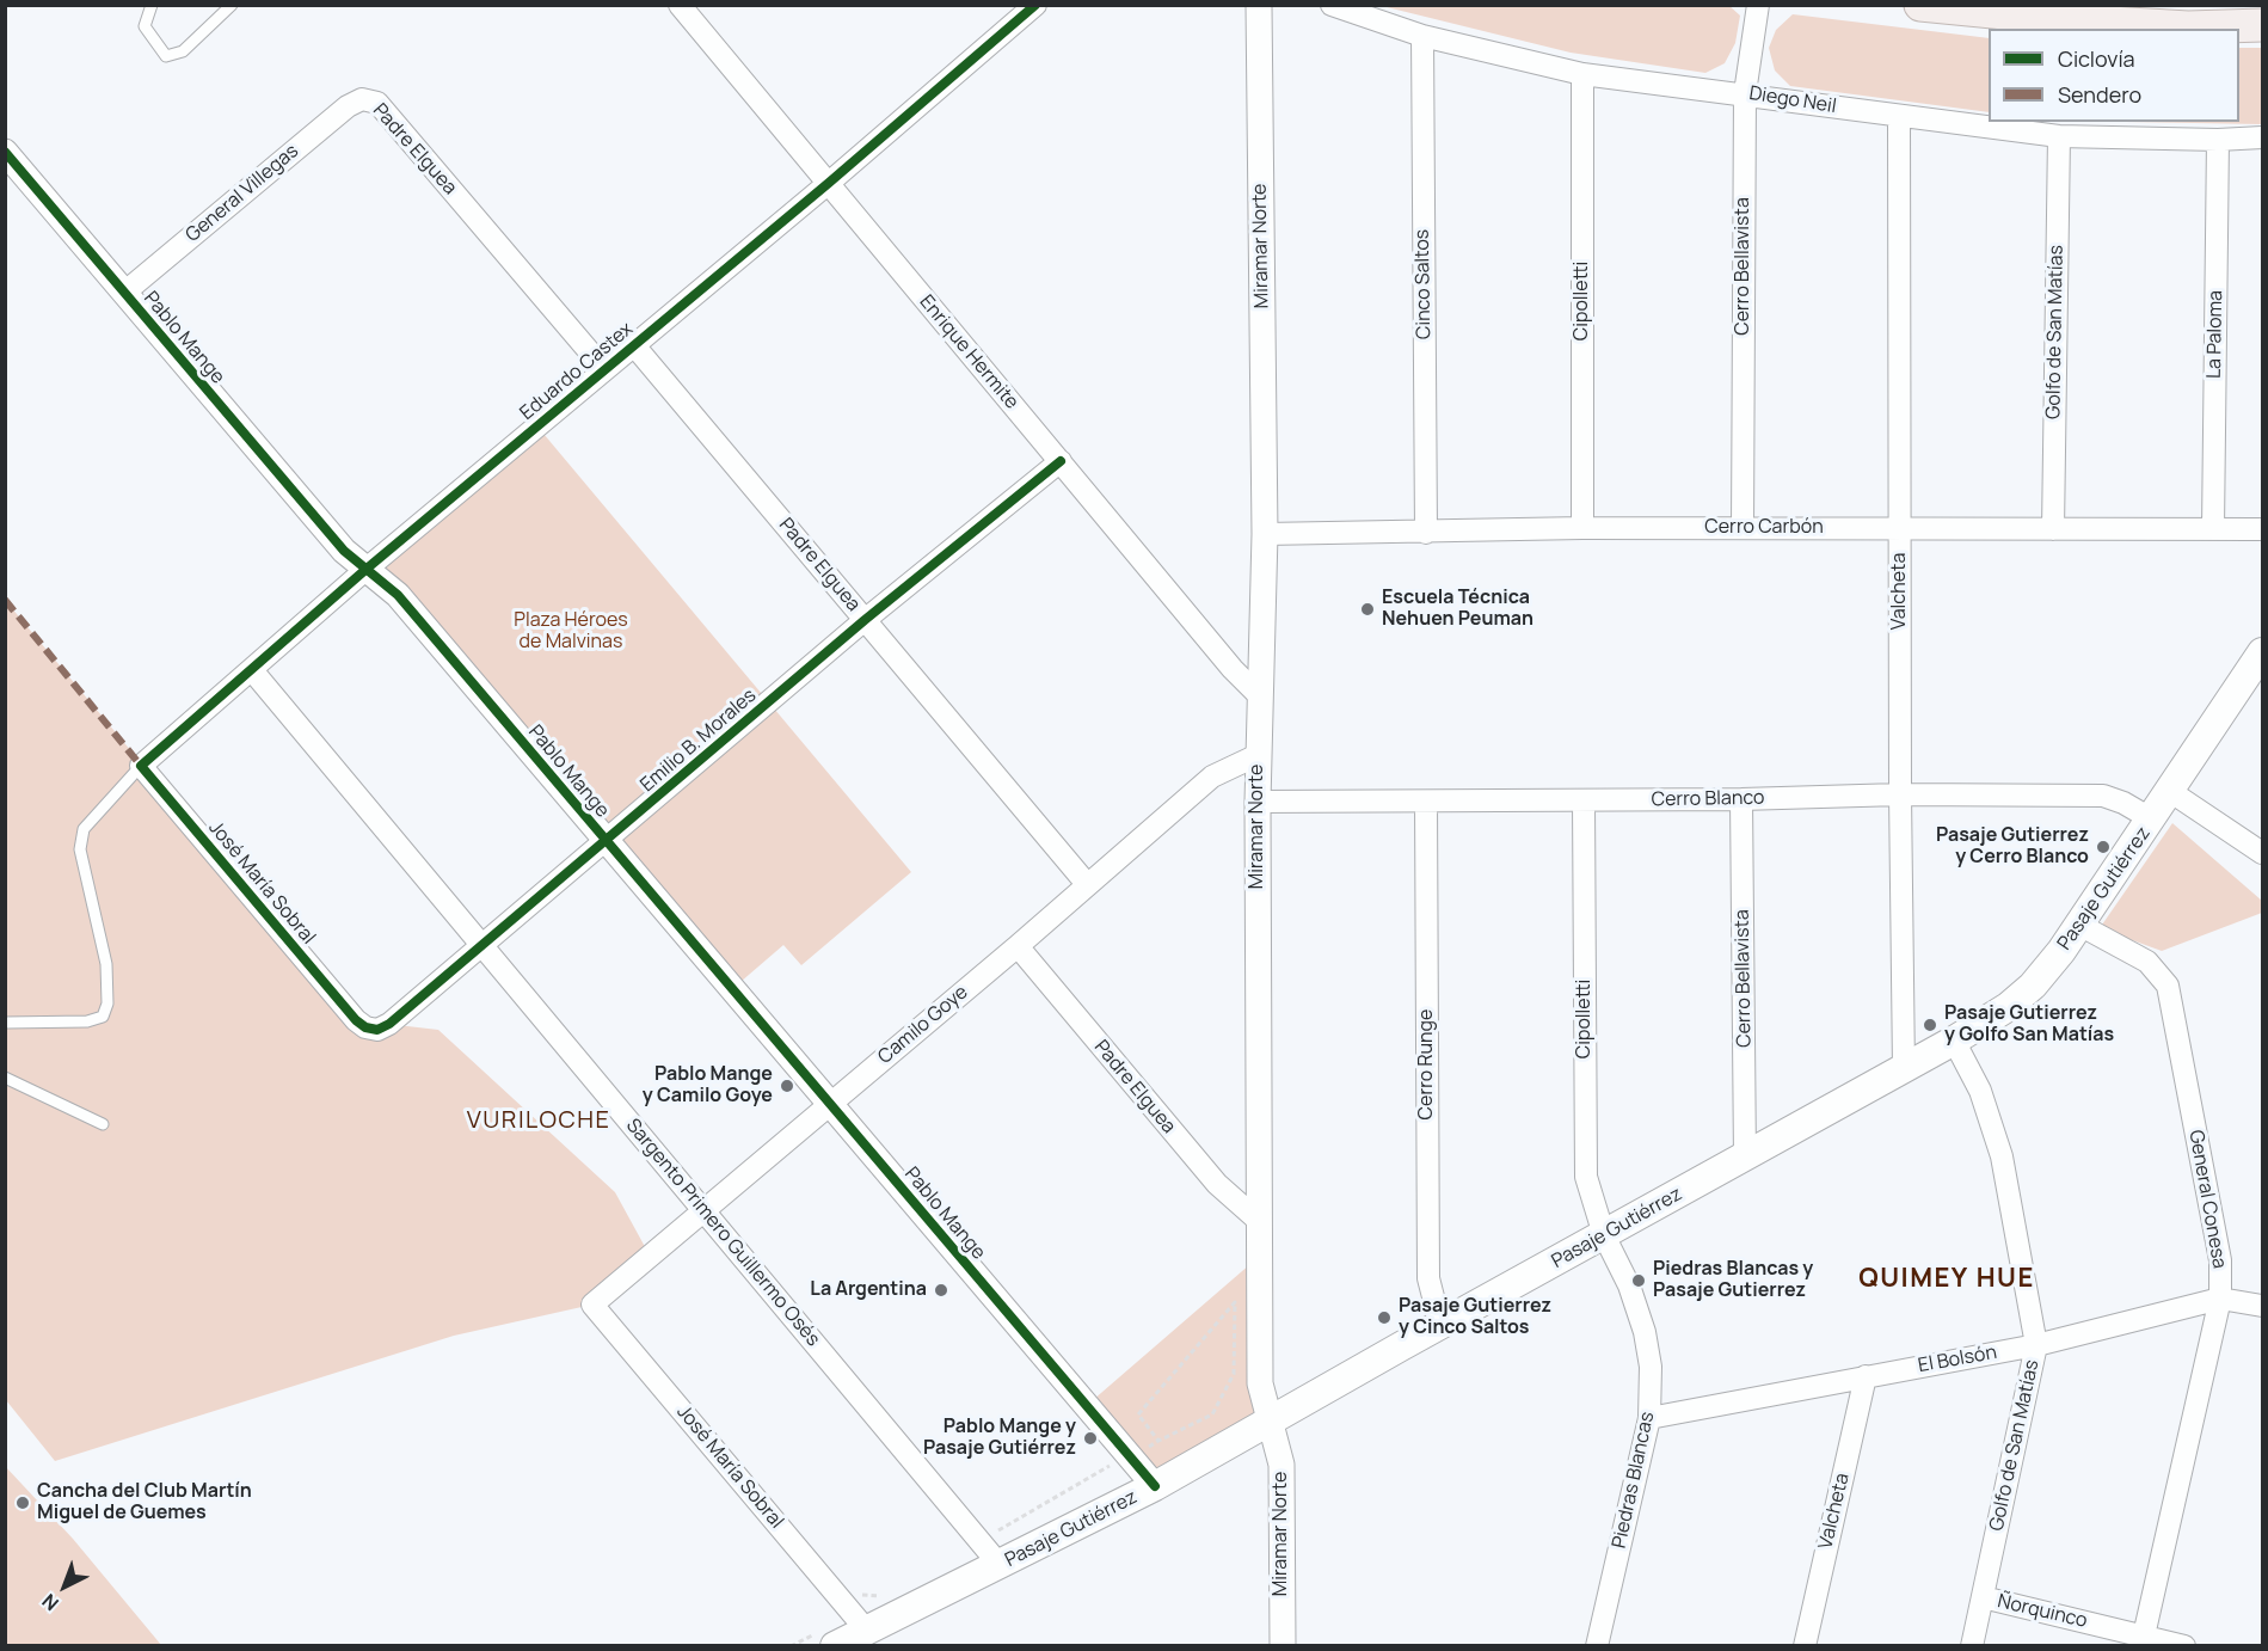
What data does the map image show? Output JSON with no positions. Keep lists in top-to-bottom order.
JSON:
{
  "streets": {
    "main road": ["Pasaje Gutiérrez"],
    "street": [
      "Diego Neil",
      "Padre Elguea",
      "General Villegas",
      "Miramar Norte",
      "Cerro Bellavista",
      "Cinco Saltos",
      "Cipolletti",
      "Golfo de San Matías",
      "La Paloma",
      "Pablo Mange",
      "Enrique Hermite",
      "Eduardo Castex",
      "Cerro Carbón",
      "Valcheta",
      "Emilio B. Morales",
      "Cerro Blanco",
      "José María Sobral",
      "Camilo Goye",
      "Cerro Runge",
      "General Conesa",
      "Sargento Primero Guillermo Osés",
      "El Bolsón",
      "Piedras Blancas",
      "Ñorquinco"
    ]
  },
  "crossings": [
    ["Diego Neil", "Cerro Bellavista"],
    ["Diego Neil", "Cinco Saltos"],
    ["Diego Neil", "Cipolletti"],
    ["Diego Neil", "Golfo de San Matías"],
    ["Diego Neil", "La Paloma"],
    ["Diego Neil", "Valcheta"],
    ["Padre Elguea", "General Villegas"],
    ["Padre Elguea", "Miramar Norte"],
    ["Padre Elguea", "Eduardo Castex"],
    ["Padre Elguea", "Emilio B. Morales"],
    ["Padre Elguea", "Camilo Goye"],
    ["General Villegas", "Pablo Mange"],
    ["Miramar Norte", "Enrique Hermite"],
    ["Miramar Norte", "Cerro Carbón"],
    ["Miramar Norte", "Cerro Blanco"],
    ["Miramar Norte", "Pasaje Gutiérrez"],
    ["Miramar Norte", "Camilo Goye"],
    ["Cerro Bellavista", "Cerro Carbón"],
    ["Cerro Bellavista", "Cerro Blanco"],
    ["Cerro Bellavista", "Pasaje Gutiérrez"],
    ["Cinco Saltos", "Cerro Carbón"],
    ["Cipolletti", "Cerro Carbón"],
    ["Cipolletti", "Cerro Blanco"],
    ["Cipolletti", "Pasaje Gutiérrez"],
    ["Cipolletti", "Piedras Blancas"],
    ["Golfo de San Matías", "Cerro Carbón"],
    ["Golfo de San Matías", "Pasaje Gutiérrez"],
    ["Golfo de San Matías", "El Bolsón"],
    ["Golfo de San Matías", "Ñorquinco"],
    ["La Paloma", "Cerro Carbón"],
    ["Pablo Mange", "Eduardo Castex"],
    ["Pablo Mange", "Emilio B. Morales"],
    ["Pablo Mange", "Pasaje Gutiérrez"],
    ["Pablo Mange", "Camilo Goye"],
    ["Enrique Hermite", "Eduardo Castex"],
    ["Enrique Hermite", "Emilio B. Morales"],
    ["Eduardo Castex", "José María Sobral"],
    ["Eduardo Castex", "Sargento Primero Guillermo Osés"],
    ["Cerro Carbón", "Valcheta"],
    ["Valcheta", "Cerro Blanco"],
    ["Valcheta", "Pasaje Gutiérrez"],
    ["Valcheta", "El Bolsón"],
    ["Emilio B. Morales", "José María Sobral"],
    ["Emilio B. Morales", "Sargento Primero Guillermo Osés"],
    ["Cerro Blanco", "Pasaje Gutiérrez"],
    ["Cerro Blanco", "Cerro Runge"],
    ["José María Sobral", "Pasaje Gutiérrez"],
    ["José María Sobral", "Camilo Goye"],
    ["Pasaje Gutiérrez", "Cerro Runge"],
    ["Pasaje Gutiérrez", "General Conesa"],
    ["Pasaje Gutiérrez", "Sargento Primero Guillermo Osés"],
    ["Pasaje Gutiérrez", "Piedras Blancas"],
    ["Camilo Goye", "Sargento Primero Guillermo Osés"],
    ["General Conesa", "El Bolsón"],
    ["General Conesa", "Ñorquinco"],
    ["El Bolsón", "Piedras Blancas"]
  ],
  "districts": ["VURILOCHE", "QUIMEY HUE"],
  "parks": ["Plaza Héroes de Malvinas"],
  "places": [
    "Escuela Técnica Nehuen Peuman",
    "Pasaje Gutierrez y Cerro Blanco",
    "Pasaje Gutierrez y Golfo San Matías",
    "Pablo Mange y Camilo Goye",
    "Piedras Blancas y Pasaje Gutierrez",
    "La Argentina",
    "Pasaje Gutierrez y Cinco Saltos",
    "Pablo Mange y Pasaje Gutiérrez",
    "Cancha del Club Martín Miguel de Guemes"
  ],
  "legend": ["Ciclovía", "Sendero"],
  "north": "bottom left"
}
